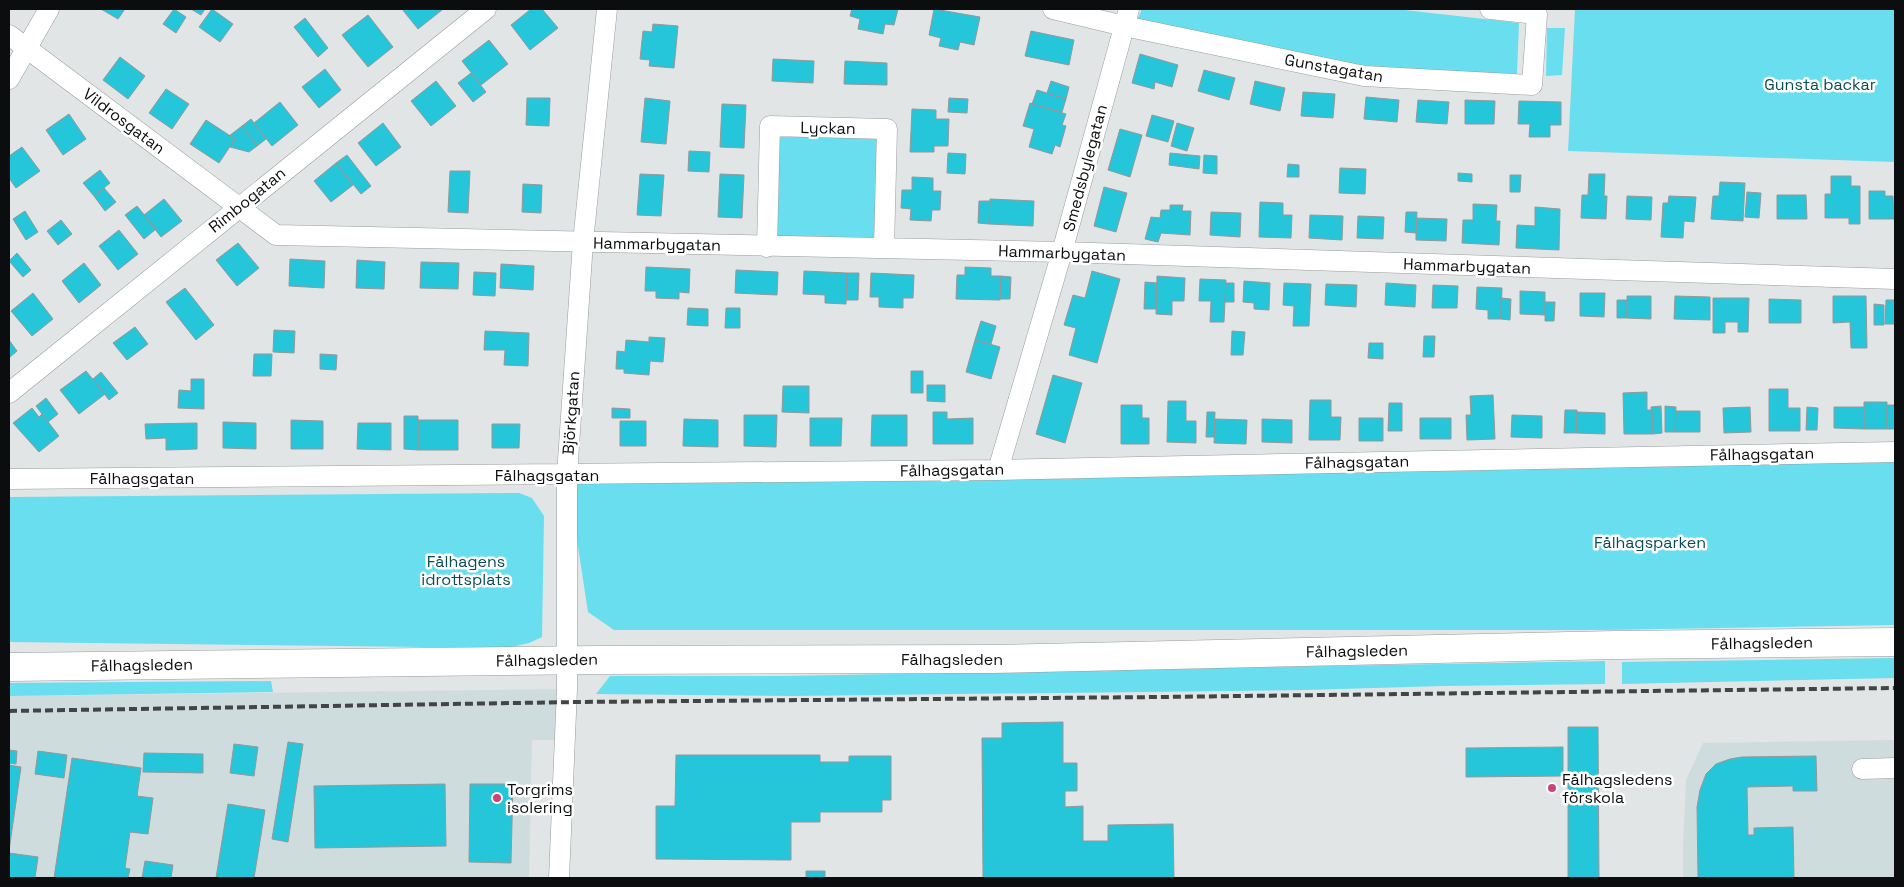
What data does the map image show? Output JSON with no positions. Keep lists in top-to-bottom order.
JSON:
{
  "streets": {
    "main road": ["Fålhagsleden"],
    "street": [
      "Gunstagatan",
      "Vildrosgatan",
      "Lyckan",
      "Smedsbylegatan",
      "Rimbogatan",
      "Hammarbygatan",
      "Björkgatan",
      "Fålhagsgatan"
    ]
  },
  "crossings": [
    ["Gunstagatan", "Smedsbylegatan"],
    ["Vildrosgatan", "Rimbogatan"],
    ["Vildrosgatan", "Hammarbygatan"],
    ["Lyckan", "Hammarbygatan"],
    ["Smedsbylegatan", "Hammarbygatan"],
    ["Smedsbylegatan", "Fålhagsgatan"],
    ["Rimbogatan", "Hammarbygatan"],
    ["Hammarbygatan", "Björkgatan"],
    ["Björkgatan", "Fålhagsgatan"],
    ["Björkgatan", "Fålhagsleden"]
  ],
  "parks": ["Gunsta backar", "Fålhagsparken", "Fålhagens idrottsplats"],
  "places": ["Fålhagsledens förskola", "Torgrims isolering"]
}
